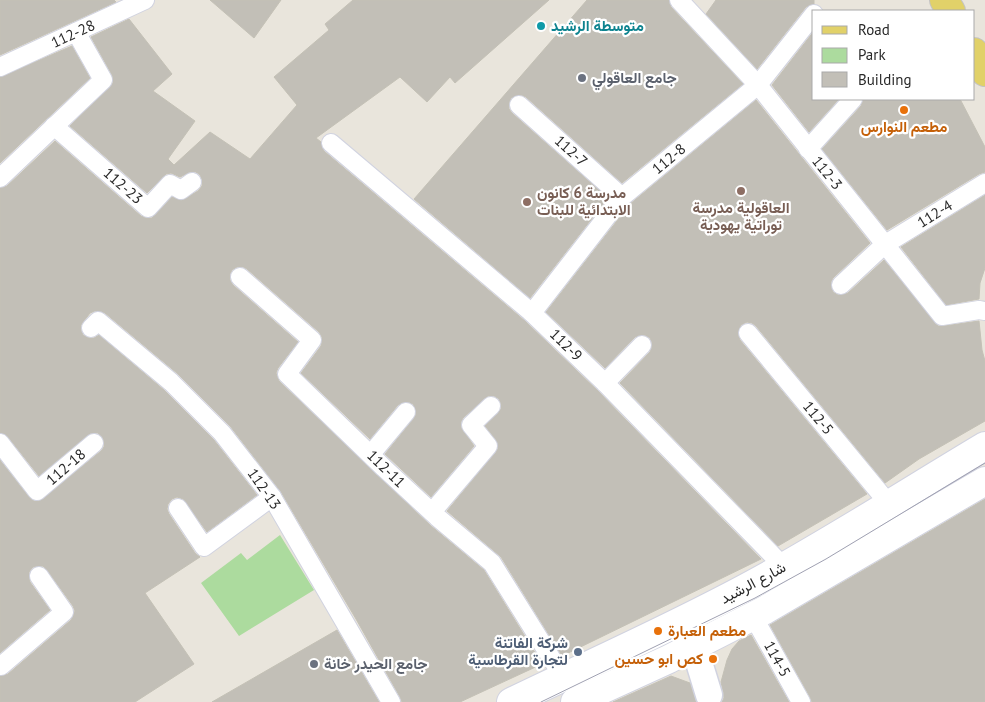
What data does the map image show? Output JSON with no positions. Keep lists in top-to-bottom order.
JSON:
{
  "streets": {
    "street": ["شارع الرشيد"],
    "lane": [
      "112-28",
      "112-7",
      "112-8",
      "112-3",
      "112-23",
      "112-4",
      "112-9",
      "112-5",
      "112-18",
      "112-11",
      "112-13",
      "114-5"
    ]
  },
  "crossings": [
    ["112-7", "112-8"],
    ["112-8", "112-3"],
    ["112-8", "112-9"],
    ["112-3", "112-4"],
    ["112-9", "شارع الرشيد"],
    ["112-5", "شارع الرشيد"],
    ["112-11", "شارع الرشيد"],
    ["شارع الرشيد", "114-5"]
  ],
  "places": [
    "متوسطة الرشيد",
    "جامع العاقولي",
    "مطعم النوارس",
    "العاقولية مدرسة توراتية يهودية",
    "مدرسة 6 كانون الابتدائية للبنات",
    "مطعم العبارة",
    "شركة الفاتنة لتجارة القرطاسية",
    "كص ابو حسين",
    "جامع الحيدر خانة"
  ],
  "legend": ["Road", "Park", "Building"]
}
